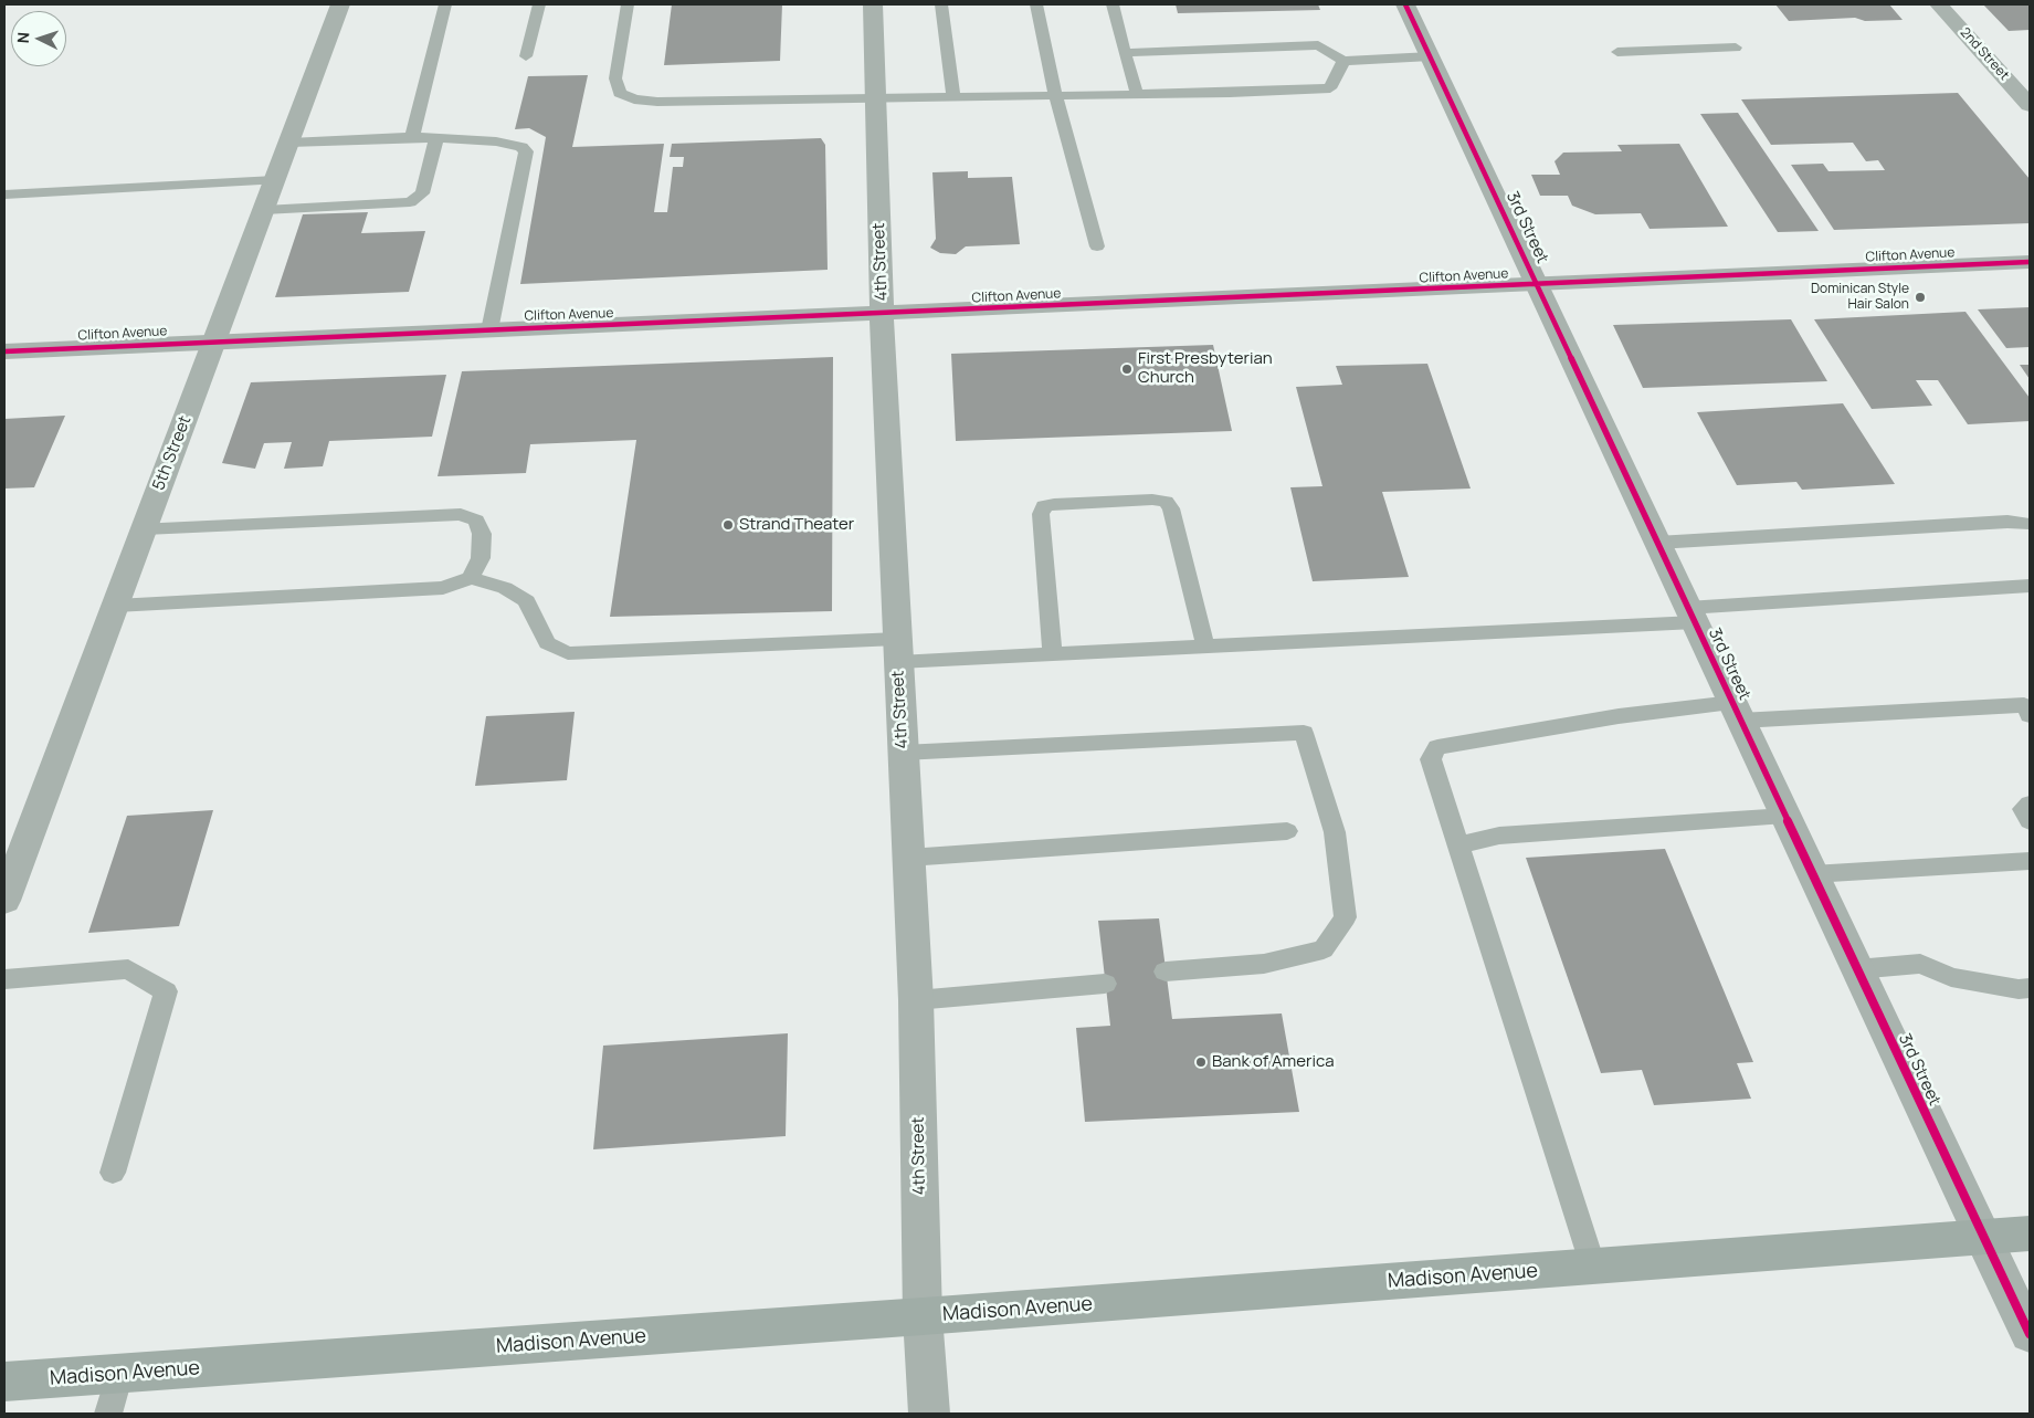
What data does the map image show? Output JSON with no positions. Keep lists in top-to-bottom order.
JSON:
{
  "streets": {
    "highway": ["Madison Avenue"],
    "street": [
      "2nd Street",
      "3rd Street",
      "Clifton Avenue",
      "4th Street",
      "5th Street"
    ]
  },
  "crossings": [
    ["3rd Street", "Clifton Avenue"],
    ["3rd Street", "Madison Avenue"],
    ["Clifton Avenue", "4th Street"],
    ["Clifton Avenue", "5th Street"],
    ["4th Street", "Madison Avenue"]
  ],
  "places": [
    "Dominican Style Hair Salon",
    "First Presbyterian Church",
    "Strand Theater",
    "Bank of America"
  ],
  "north": "left"
}
